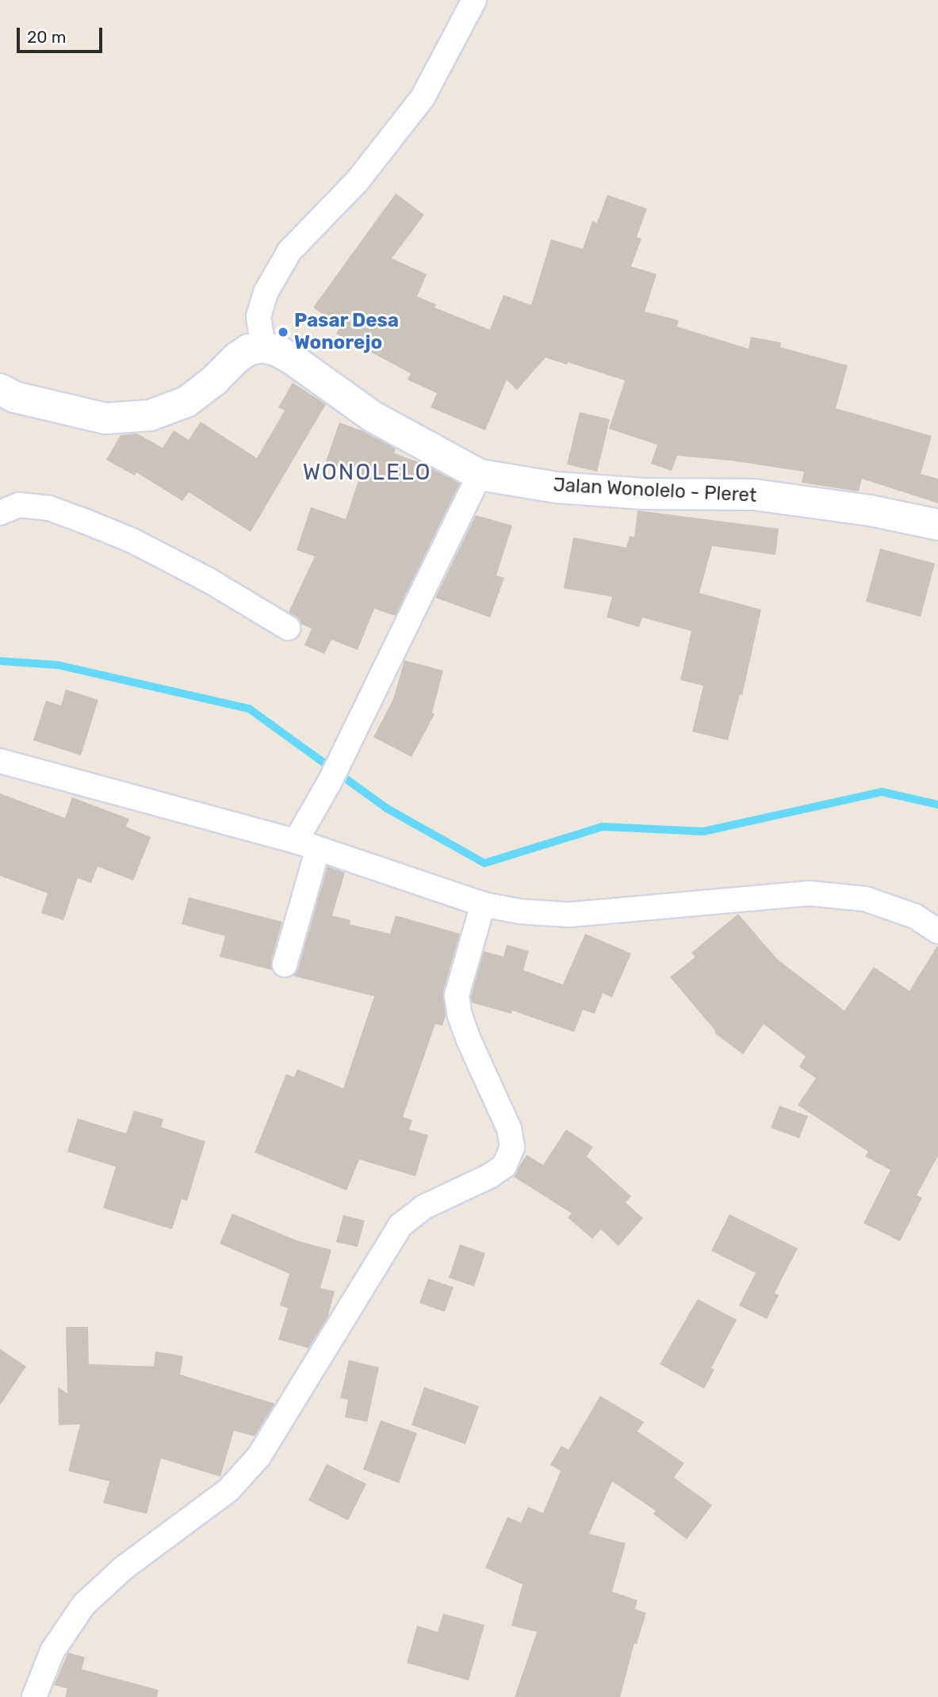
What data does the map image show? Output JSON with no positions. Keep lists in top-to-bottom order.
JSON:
{
  "streets": {
    "main road": ["Jalan Wonolelo - Pleret"]
  },
  "districts": ["WONOLELO"],
  "places": ["Pasar Desa Wonorejo"],
  "scale_bar": "20 m"
}
